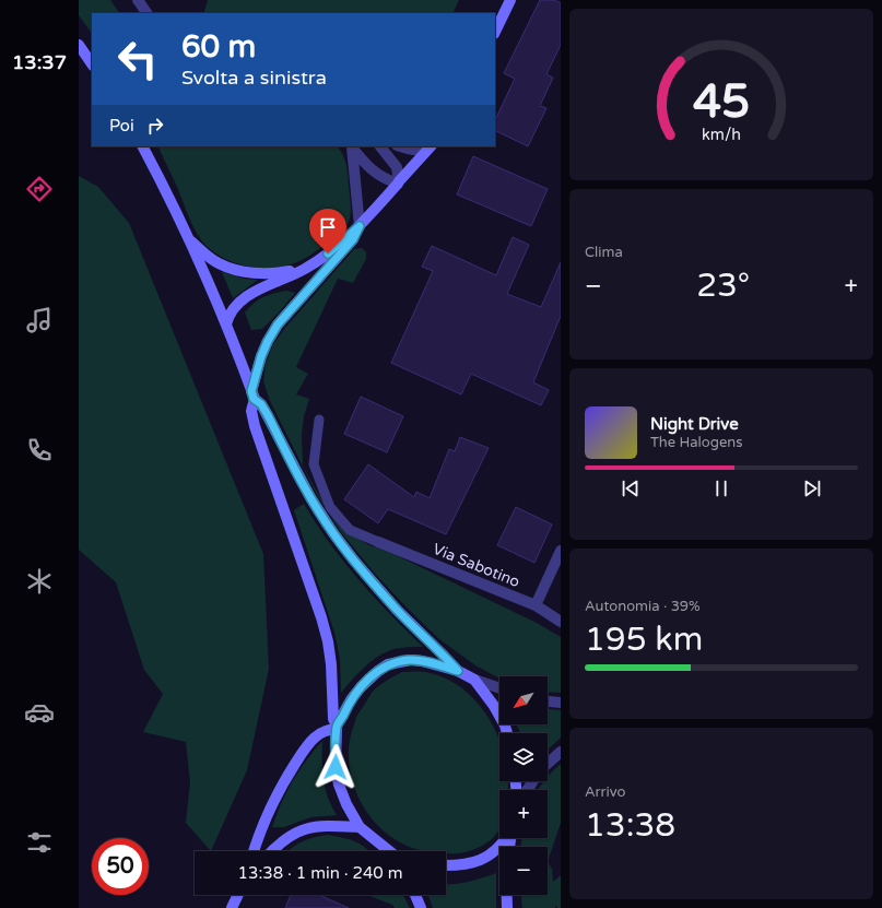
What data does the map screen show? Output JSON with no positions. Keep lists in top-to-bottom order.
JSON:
{
  "streets": {
    "street": ["Via Sabotino"]
  },
  "north": "bottom left",
  "page": {
    "tabs": "13:37",
    "turn": ["60 m", "Svolta a sinistra"],
    "then": "Poi",
    "tile": [
      "Clima",
      ["Autonomia · 39%", "195 km"],
      ["Arrivo", "13:38"]
    ],
    "heat": ["−", "23°", "+"],
    "song": ["Night Drive", "The Halogens"],
    "map_buttons": ["+", "−"],
    "limit": "50",
    "trip": "13:38 · 1 min · 240 m",
    "gauge": ["45", "km/h"]
  }
}
